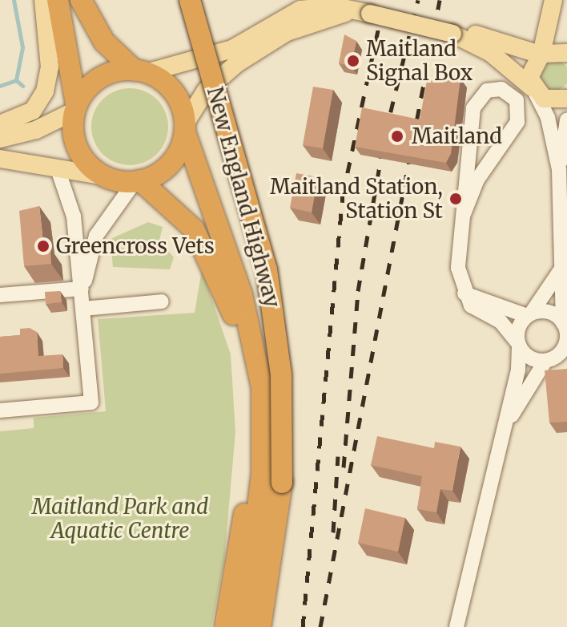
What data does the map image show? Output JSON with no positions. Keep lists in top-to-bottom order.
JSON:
{
  "streets": {
    "highway": ["New England Highway"]
  },
  "parks": ["Maitland Park and Aquatic Centre"],
  "places": [
    "Maitland Signal Box",
    "Maitland",
    "Maitland Station, Station St",
    "Greencross Vets"
  ]
}
